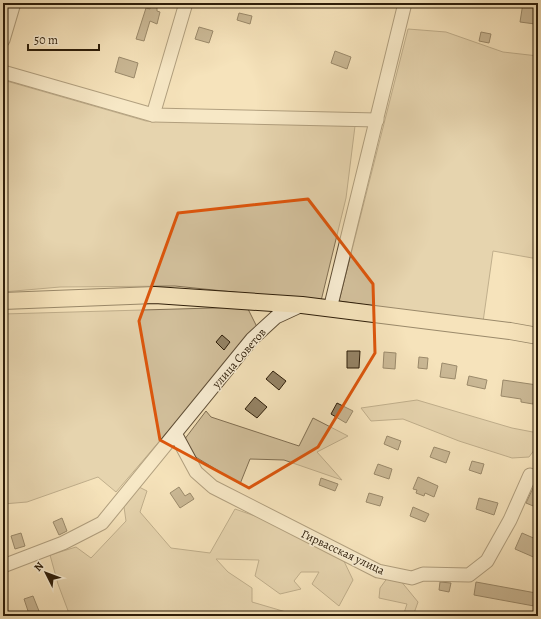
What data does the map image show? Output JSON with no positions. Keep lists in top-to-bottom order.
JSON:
{
  "streets": {
    "street": ["улица Советов", "Гирвасская улица"]
  },
  "crossings": [
    ["улица Советов", "Гирвасская улица"]
  ],
  "scale_bar": "50 m",
  "north": "top left"
}
